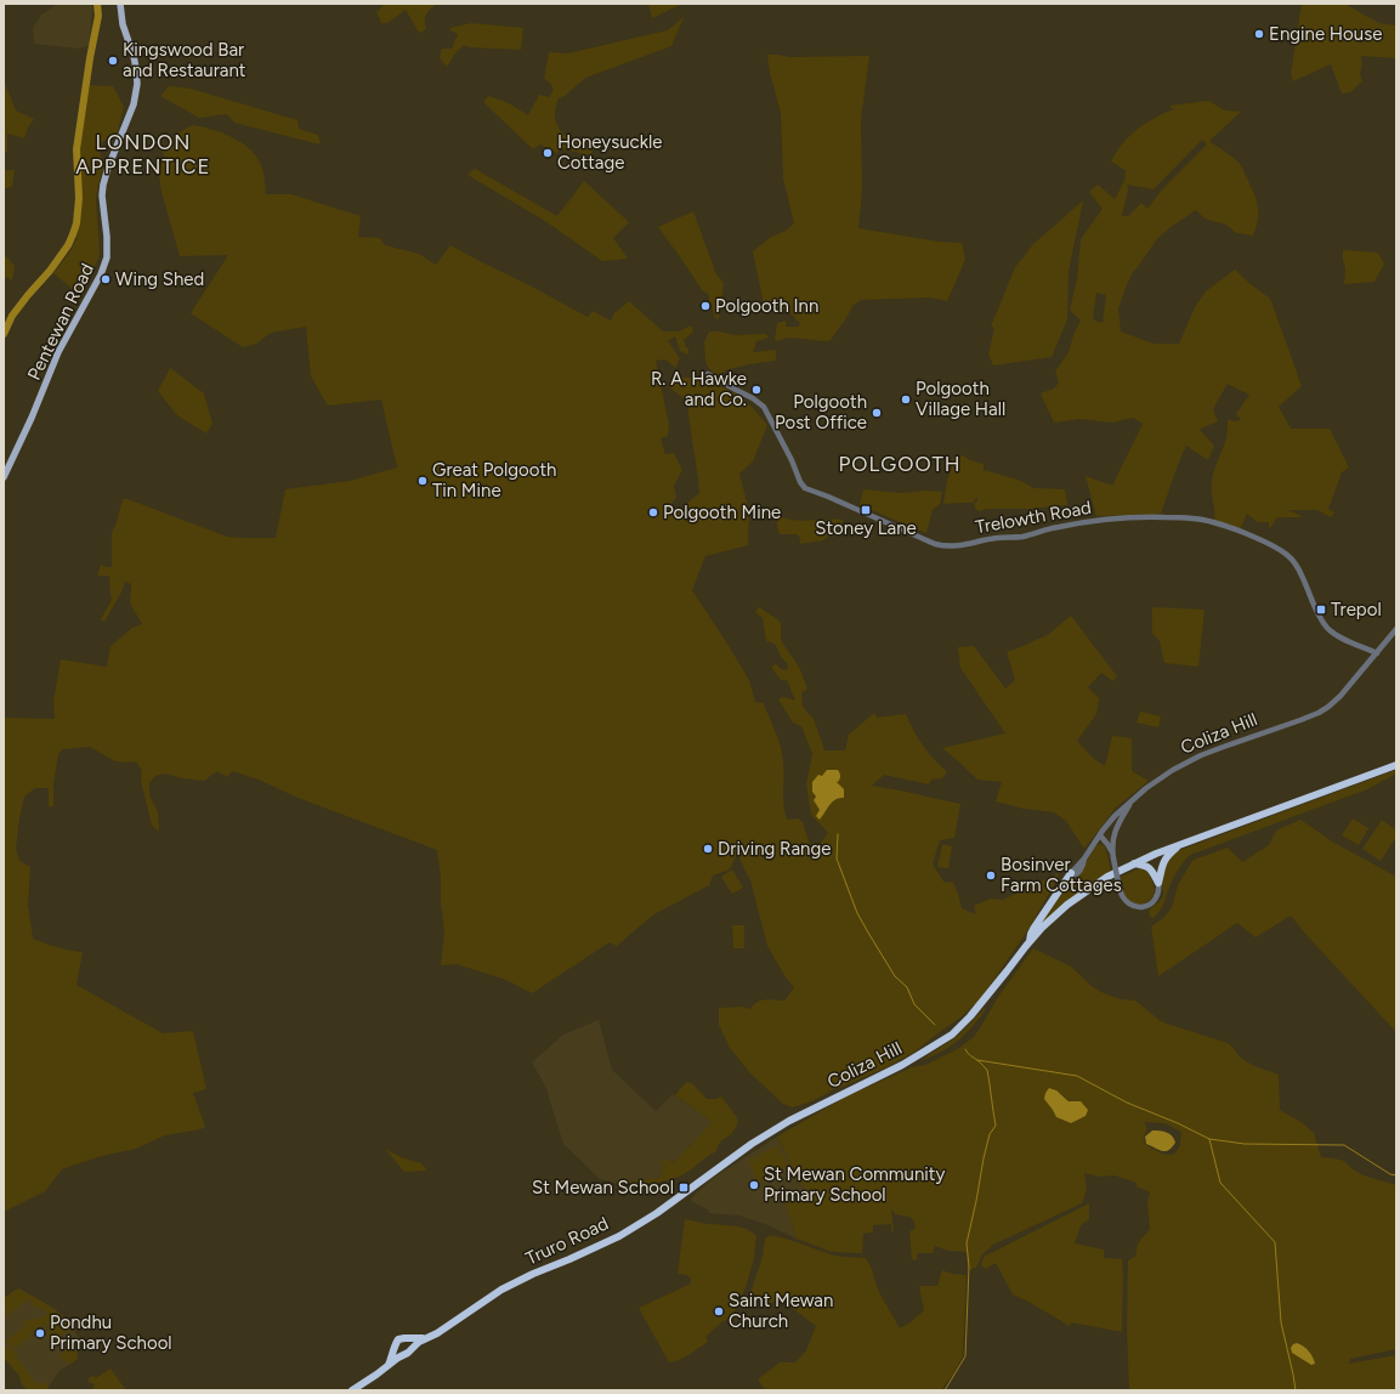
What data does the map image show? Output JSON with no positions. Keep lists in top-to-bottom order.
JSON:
{
  "streets": {
    "highway": ["Coliza Hill", "Truro Road"],
    "main road": ["Pentewan Road"],
    "street": ["Trelowth Road"]
  },
  "crossings": [
    ["Trelowth Road", "Coliza Hill"],
    ["Coliza Hill", "Truro Road"]
  ],
  "districts": ["LONDON APPRENTICE", "POLGOOTH"],
  "places": {
    "other": [
      "Engine House",
      "Kingswood Bar and Restaurant",
      "Honeysuckle Cottage",
      "Wing Shed",
      "Polgooth Inn",
      "R. A. Hawke and Co.",
      "Polgooth Village Hall",
      "Polgooth Post Office",
      "Great Polgooth Tin Mine",
      "Polgooth Mine",
      "Driving Range",
      "Bosinver Farm Cottages",
      "St Mewan Community Primary School",
      "Saint Mewan Church",
      "Pondhu Primary School"
    ],
    "transit": ["Stoney Lane", "Trepol", "St Mewan School"]
  }
}
